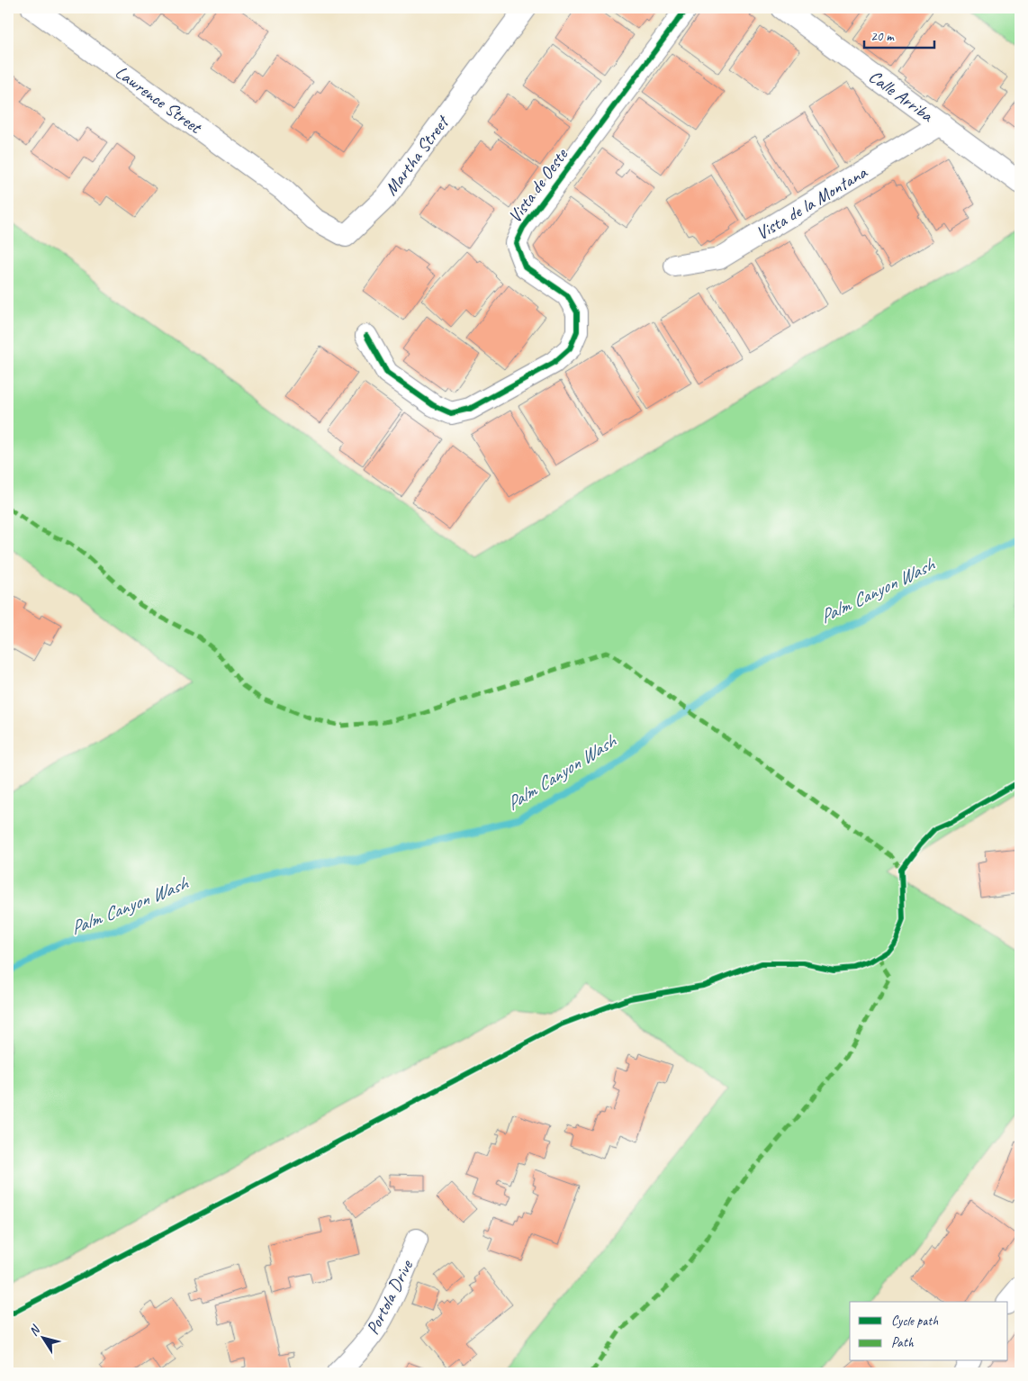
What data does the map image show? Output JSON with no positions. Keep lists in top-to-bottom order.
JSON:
{
  "streets": {
    "street": [
      "Calle Arriba",
      "Lawrence Street",
      "Martha Street",
      "Vista de Oeste",
      "Vista de la Montana",
      "Portola Drive"
    ]
  },
  "crossings": [
    ["Calle Arriba", "Vista de la Montana"],
    ["Lawrence Street", "Martha Street"]
  ],
  "water": ["Palm Canyon Wash"],
  "legend": ["Cycle path", "Path"],
  "scale_bar": "20 m",
  "north": "top left"
}
